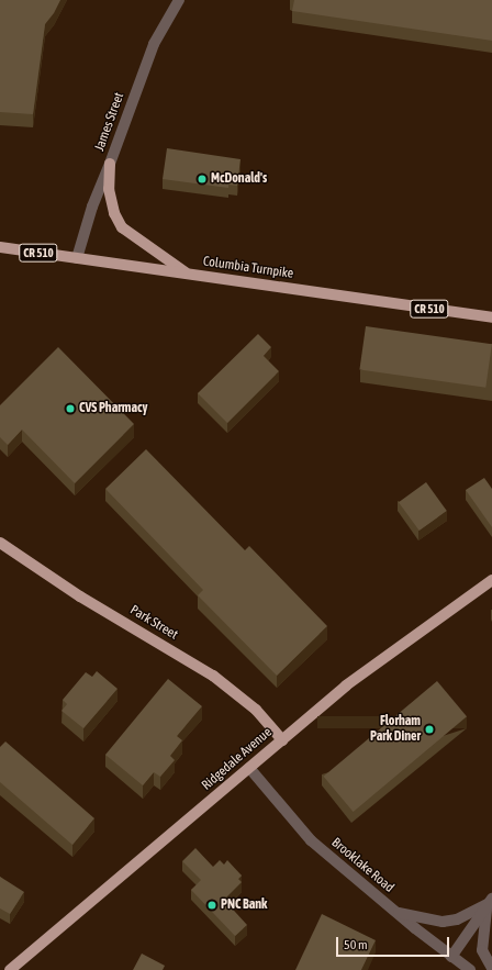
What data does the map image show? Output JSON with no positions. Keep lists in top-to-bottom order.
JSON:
{
  "streets": {
    "main road": [
      "CR 510",
      "Columbia Turnpike",
      "Park Street",
      "Ridgedale Avenue"
    ],
    "street": ["James Street", "Brooklake Road"]
  },
  "crossings": [
    ["James Street", "Columbia Turnpike"],
    ["Park Street", "Ridgedale Avenue"],
    ["Ridgedale Avenue", "Brooklake Road"]
  ],
  "places": [
    "McDonald's",
    "CVS Pharmacy",
    "Florham Park Diner",
    "PNC Bank"
  ],
  "scale_bar": "50 m"
}
